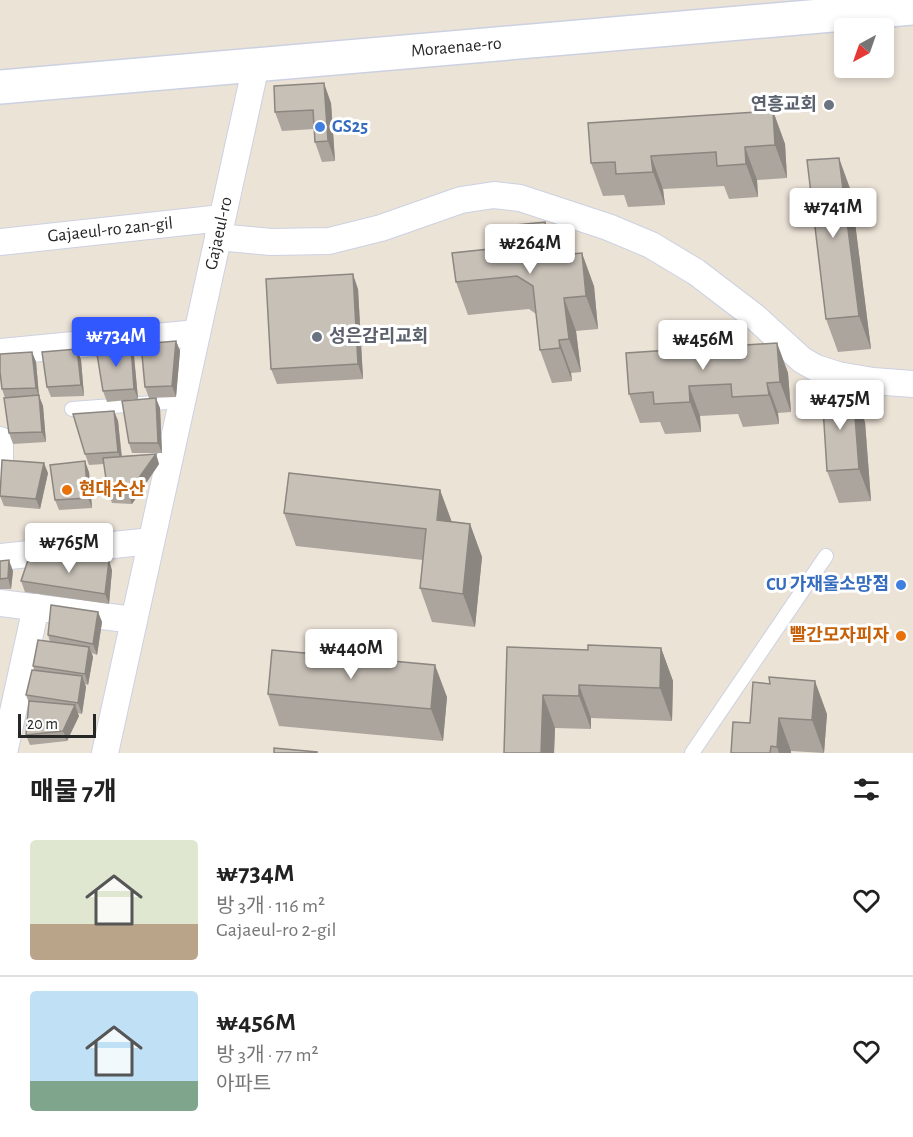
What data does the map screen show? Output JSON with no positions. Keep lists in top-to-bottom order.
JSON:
{
  "streets": {
    "main road": ["Moraenae-ro"],
    "street": ["Gajaeul-ro 2an-gil", "Gajaeul-ro"]
  },
  "crossings": [
    ["Moraenae-ro", "Gajaeul-ro"],
    ["Gajaeul-ro 2an-gil", "Gajaeul-ro"]
  ],
  "places": [
    "연흥교회",
    "GS25",
    "성은감리교회",
    "현대수산",
    "CU 가재울소망점",
    "빨간모자피자"
  ],
  "scale_bar": "20 m",
  "north": "bottom left",
  "page": {
    "price": [
      "₩741M",
      "₩264M",
      "₩734M",
      "₩456M",
      "₩475M",
      "₩765M",
      "₩440M"
    ],
    "scale": "20 m",
    "heading": "매물 7개",
    "list": [
      {
        "name": "₩734M",
        "note": "방 3개 · 116 m² · Gajaeul-ro 2-gil"
      },
      {
        "name": "₩456M",
        "note": "방 3개 · 77 m² · 아파트"
      }
    ]
  }
}
